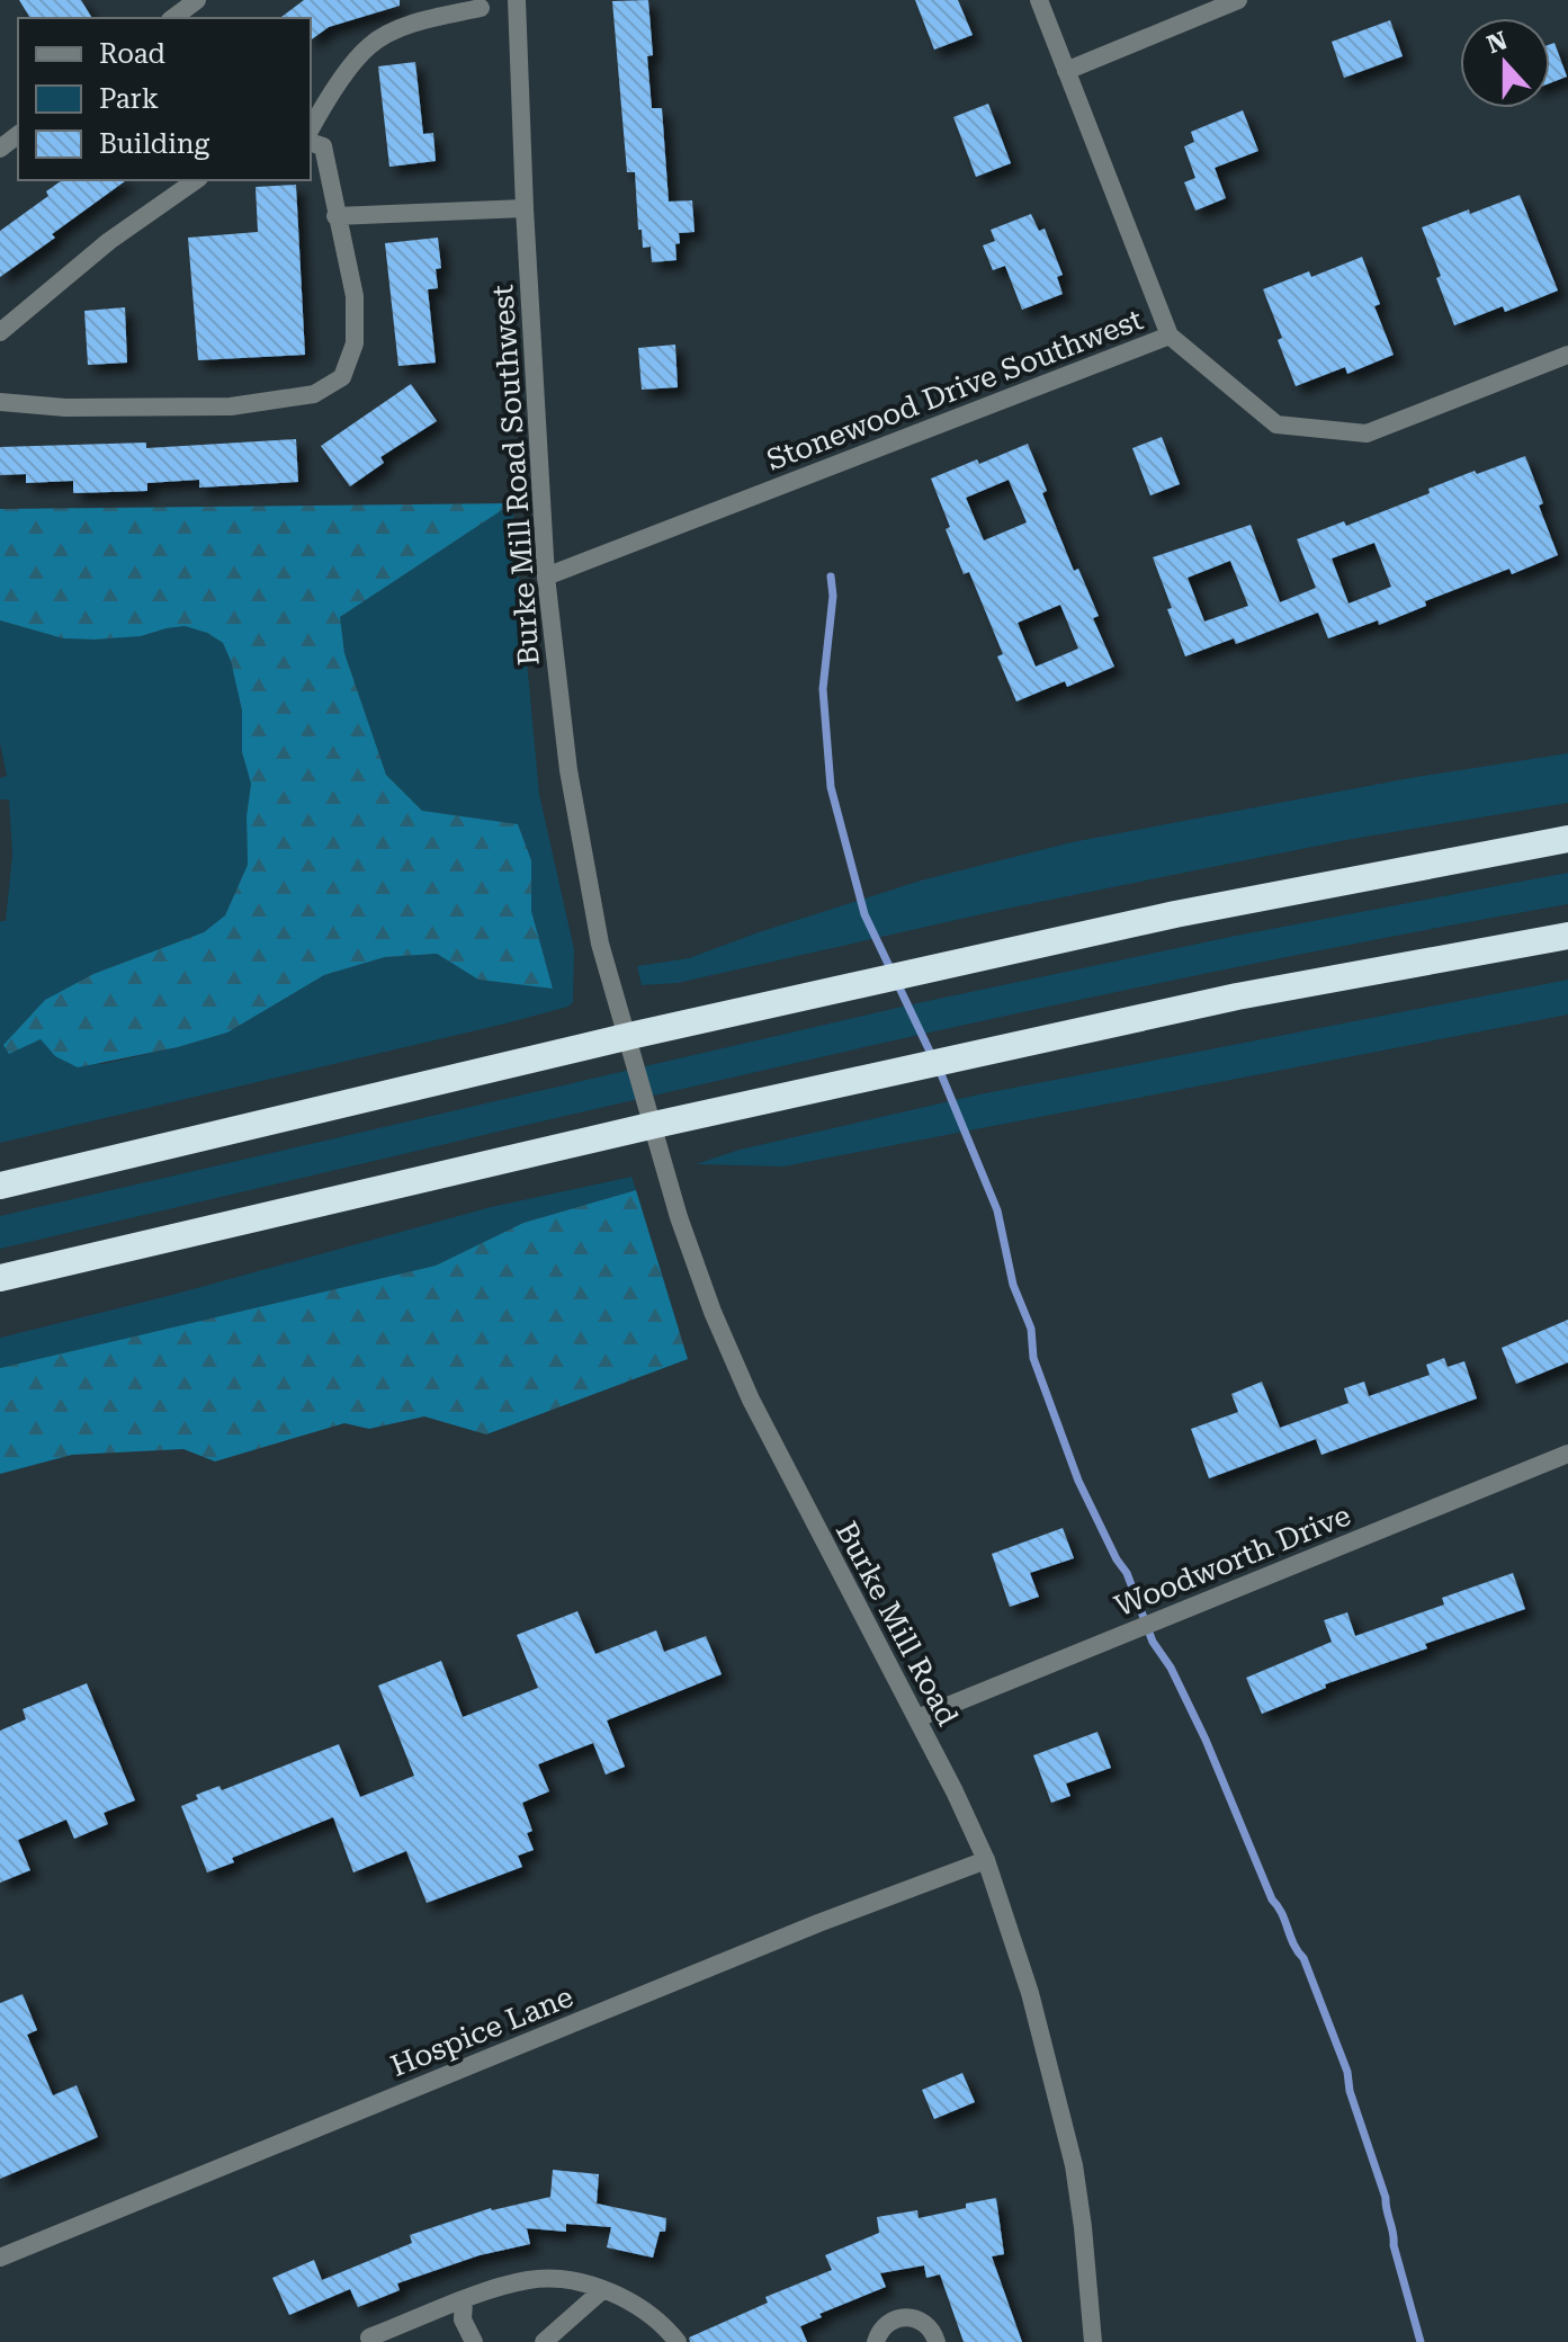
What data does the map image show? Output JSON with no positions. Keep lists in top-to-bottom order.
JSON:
{
  "streets": {
    "street": [
      "Stonewood Drive Southwest",
      "Burke Mill Road Southwest",
      "Woodworth Drive",
      "Burke Mill Road",
      "Hospice Lane"
    ]
  },
  "crossings": [
    ["Stonewood Drive Southwest", "Burke Mill Road Southwest"],
    ["Burke Mill Road Southwest", "Burke Mill Road"],
    ["Woodworth Drive", "Burke Mill Road"],
    ["Burke Mill Road", "Hospice Lane"]
  ],
  "legend": ["Road", "Park", "Building"],
  "north": "top"
}
